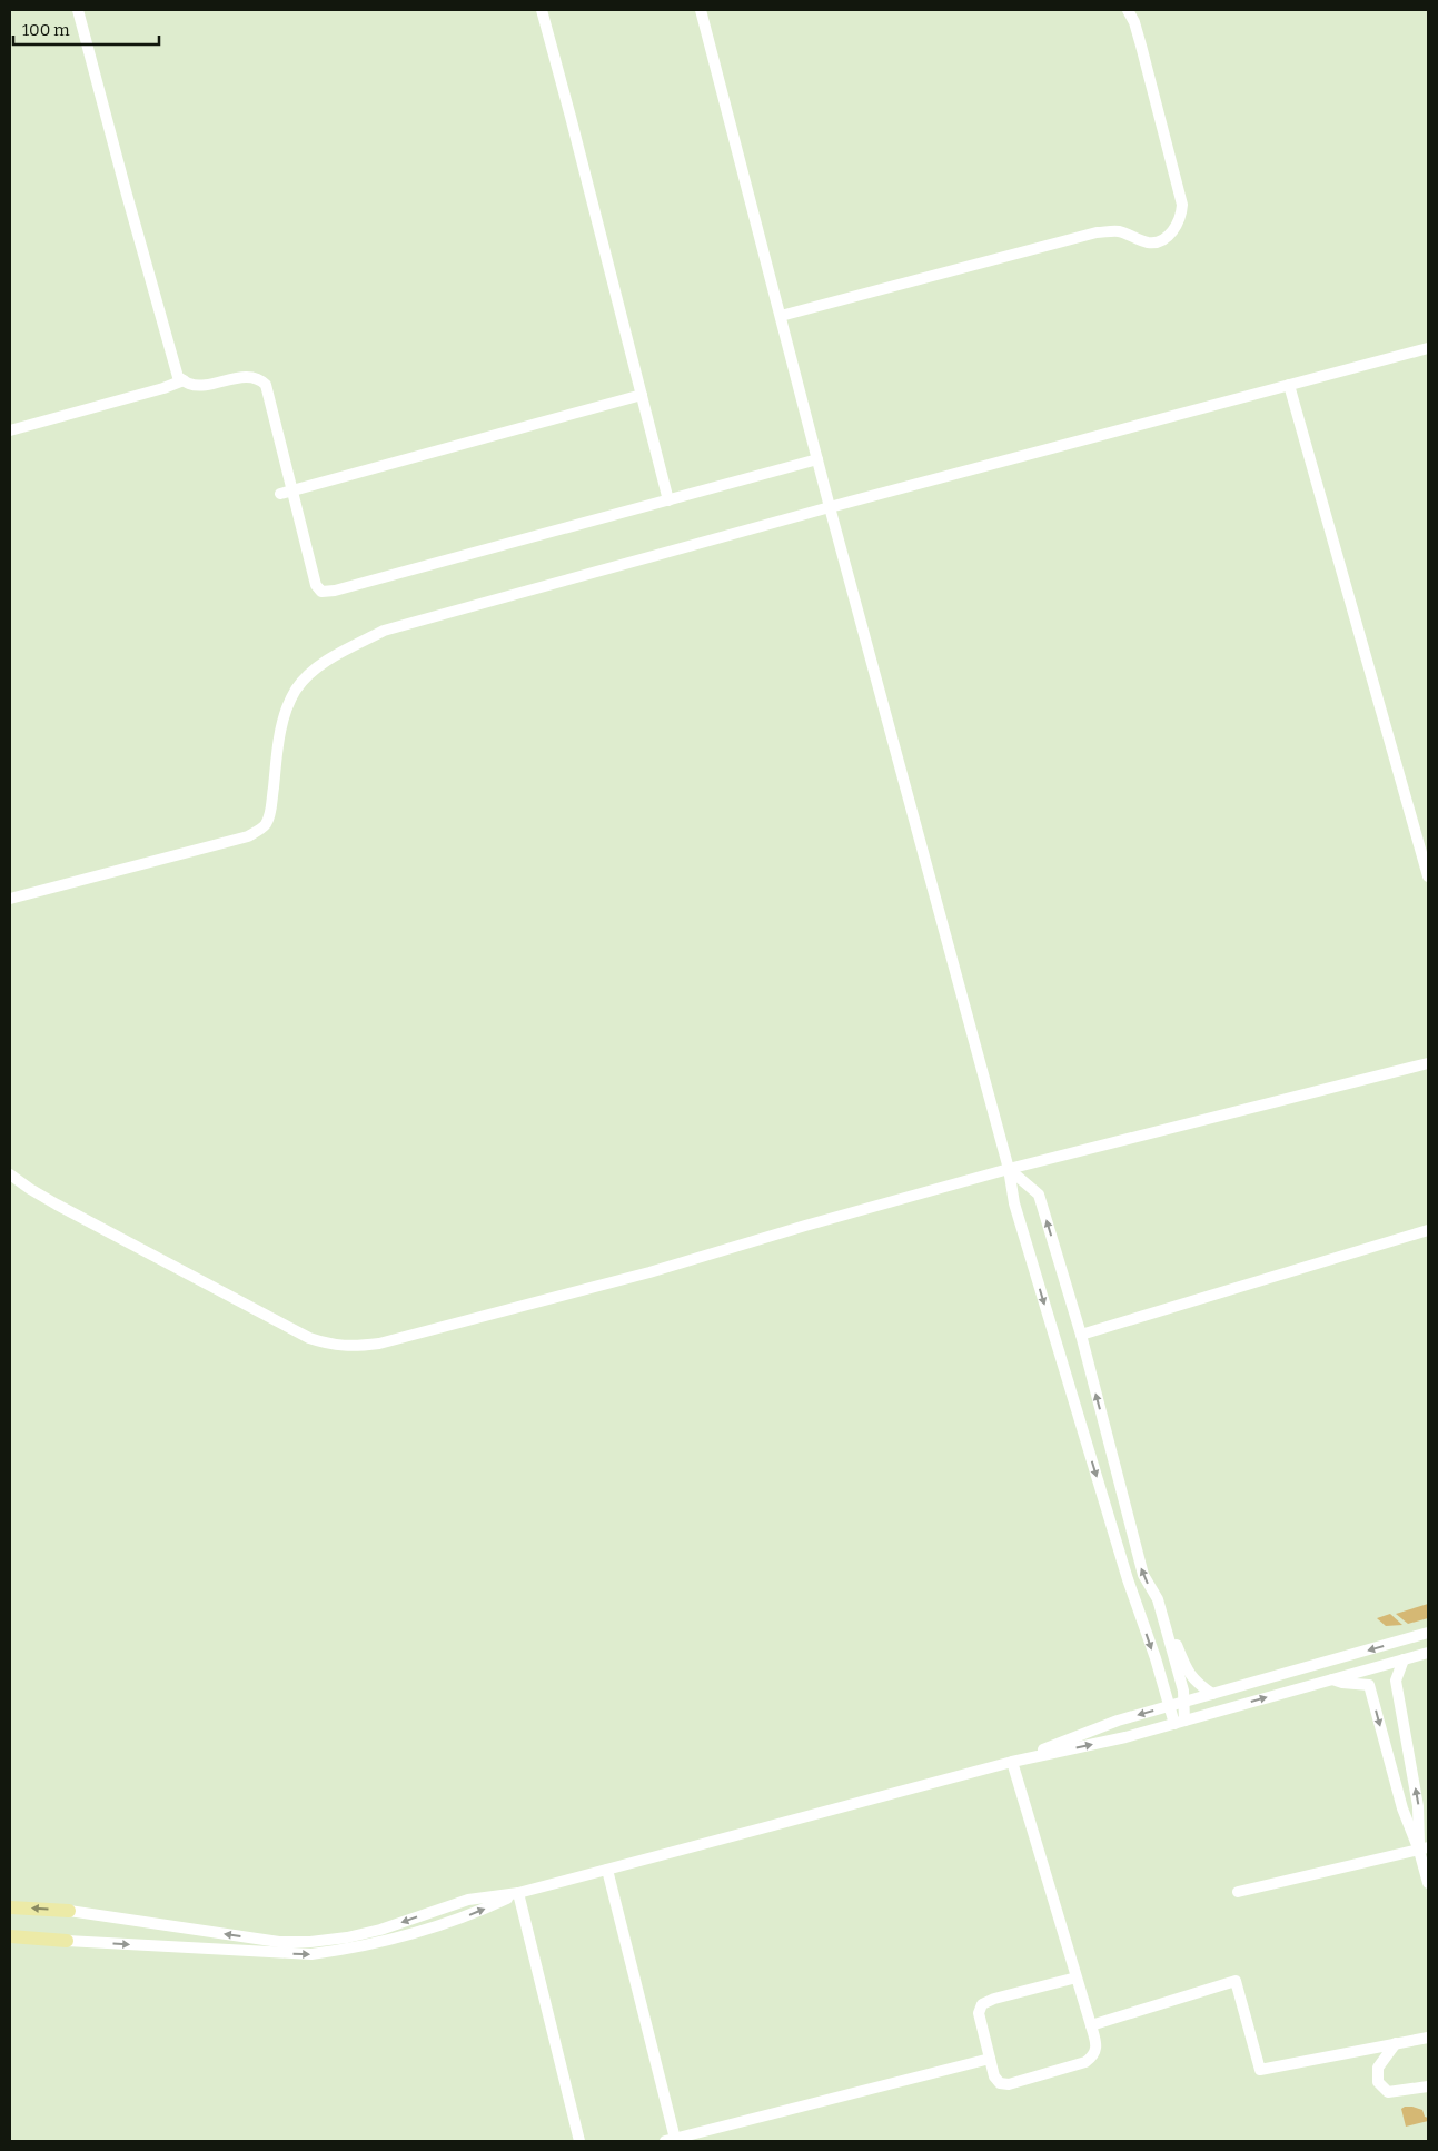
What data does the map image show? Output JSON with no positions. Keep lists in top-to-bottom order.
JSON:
{
  "scale_bar": "100 m"
}
